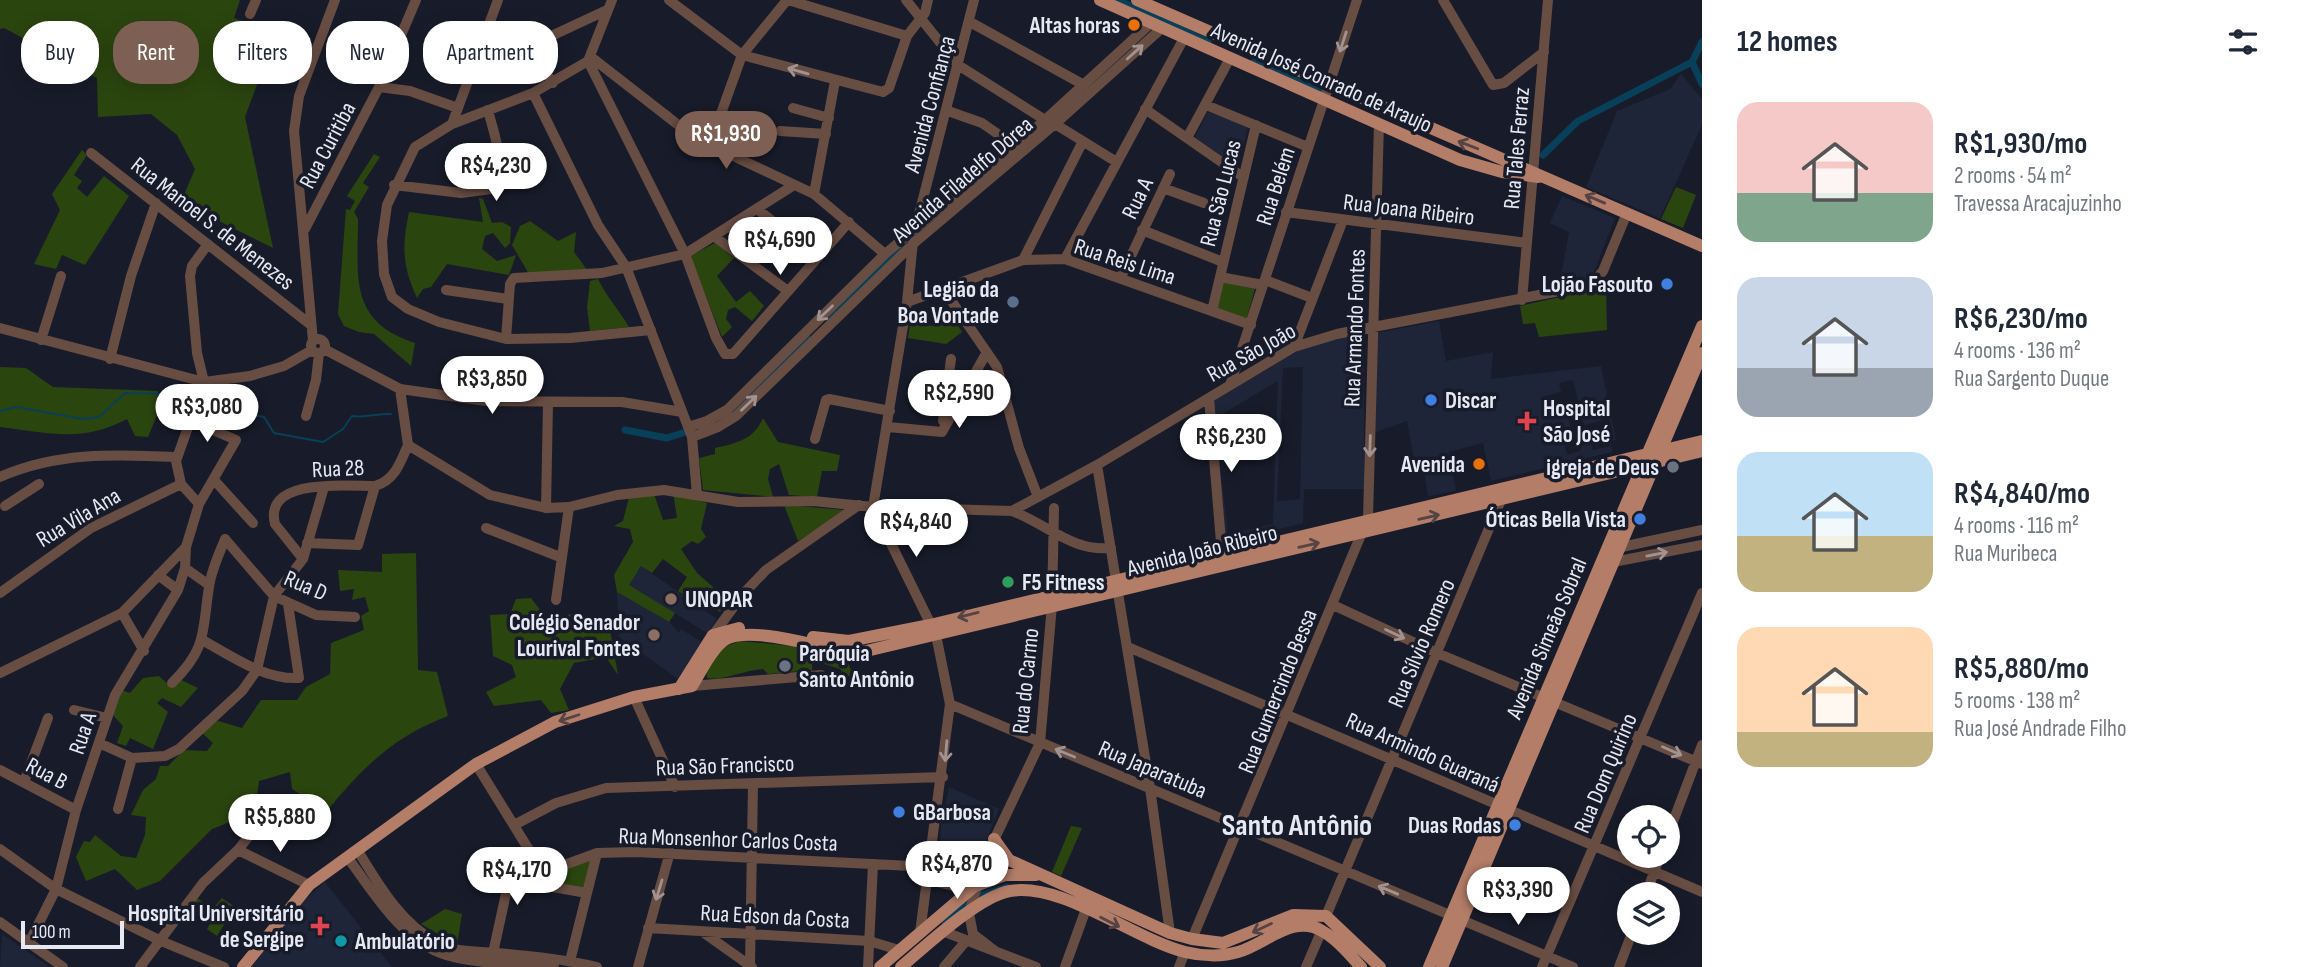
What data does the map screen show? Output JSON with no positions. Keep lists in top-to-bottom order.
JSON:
{
  "streets": {
    "main road": ["Avenida José Conrado de Araujo", "Avenida João Ribeiro", "Avenida Simeão Sobral"],
    "street": [
      "Avenida Confiança",
      "Rua Curitiba",
      "Rua Tales Ferraz",
      "Avenida Filadelfo Dórea",
      "Rua Belém",
      "Rua São Lucas",
      "Rua A",
      "Rua Joana Ribeiro",
      "Rua Manoel S. de Menezes",
      "Rua Reis Lima",
      "Rua Armando Fontes",
      "Rua São João",
      "Rua 28",
      "Rua Vila Ana",
      "Rua D",
      "Rua Sílvio Romero",
      "Rua do Carmo",
      "Rua Gumercindo Bessa",
      "Rua Armindo Guaraná",
      "Rua São Francisco",
      "Rua Japaratuba",
      "Rua B",
      "Rua Dom Quirino",
      "Rua Monsenhor Carlos Costa",
      "Rua Edson da Costa"
    ]
  },
  "crossings": [
    ["Avenida José Conrado de Araujo", "Rua Tales Ferraz"],
    ["Avenida José Conrado de Araujo", "Avenida Filadelfo Dórea"],
    ["Avenida José Conrado de Araujo", "Rua Belém"],
    ["Avenida José Conrado de Araujo", "Rua Armando Fontes"],
    ["Avenida Confiança", "Avenida Filadelfo Dórea"],
    ["Avenida Confiança", "Rua Reis Lima"],
    ["Rua Tales Ferraz", "Rua Joana Ribeiro"],
    ["Rua Tales Ferraz", "Rua São João"],
    ["Rua Belém", "Rua Joana Ribeiro"],
    ["Rua Belém", "Rua Reis Lima"],
    ["Rua Belém", "Rua São João"],
    ["Rua São Lucas", "Rua Reis Lima"],
    ["Rua A", "Rua Reis Lima"],
    ["Rua A", "Rua B"],
    ["Rua Joana Ribeiro", "Rua Armando Fontes"],
    ["Rua Armando Fontes", "Rua São João"],
    ["Rua Armando Fontes", "Avenida João Ribeiro"],
    ["Rua Armando Fontes", "Rua Gumercindo Bessa"],
    ["Avenida João Ribeiro", "Avenida Simeão Sobral"],
    ["Avenida João Ribeiro", "Rua Sílvio Romero"],
    ["Avenida João Ribeiro", "Rua do Carmo"],
    ["Avenida João Ribeiro", "Rua Gumercindo Bessa"],
    ["Avenida Simeão Sobral", "Rua Armindo Guaraná"],
    ["Avenida Simeão Sobral", "Rua Japaratuba"],
    ["Rua Sílvio Romero", "Rua Armindo Guaraná"],
    ["Rua Sílvio Romero", "Rua Japaratuba"],
    ["Rua do Carmo", "Rua Japaratuba"],
    ["Rua Gumercindo Bessa", "Rua Armindo Guaraná"],
    ["Rua Gumercindo Bessa", "Rua Japaratuba"],
    ["Rua Armindo Guaraná", "Rua Dom Quirino"],
    ["Rua Japaratuba", "Rua Dom Quirino"]
  ],
  "one_way": ["Rua Armando Fontes", "Rua Japaratuba"],
  "districts": ["Santo Antônio"],
  "places": {
    "other": [
      "Altas horas",
      "Lojão Fasouto",
      "Legião da Boa Vontade",
      "Discar",
      "Avenida",
      "igreja de Deus",
      "Óticas Bella Vista",
      "F5 Fitness",
      "UNOPAR",
      "Colégio Senador Lourival Fontes",
      "Paróquia Santo Antônio",
      "GBarbosa",
      "Duas Rodas",
      "Ambulatório"
    ],
    "health": ["Hospital São José", "Hospital Universitário de Sergipe"]
  },
  "scale_bar": "100 m",
  "page": {
    "heading": "12 homes",
    "chip": [
      "Buy",
      "Rent",
      "Filters",
      "New",
      "Apartment"
    ],
    "list": [
      {
        "name": "R$1,930/mo",
        "note": "2 rooms · 54 m² · Travessa Aracajuzinho"
      },
      {
        "name": "R$6,230/mo",
        "note": "4 rooms · 136 m² · Rua Sargento Duque"
      },
      {
        "name": "R$4,840/mo",
        "note": "4 rooms · 116 m² · Rua Muribeca"
      },
      {
        "name": "R$5,880/mo",
        "note": "5 rooms · 138 m² · Rua José Andrade Filho"
      }
    ],
    "price": [
      "R$1,930",
      "R$4,230",
      "R$4,690",
      "R$3,850",
      "R$2,590",
      "R$3,080",
      "R$6,230",
      "R$4,840",
      "R$5,880",
      "R$4,870",
      "R$4,170",
      "R$3,390"
    ],
    "scale": "100 m"
  }
}
